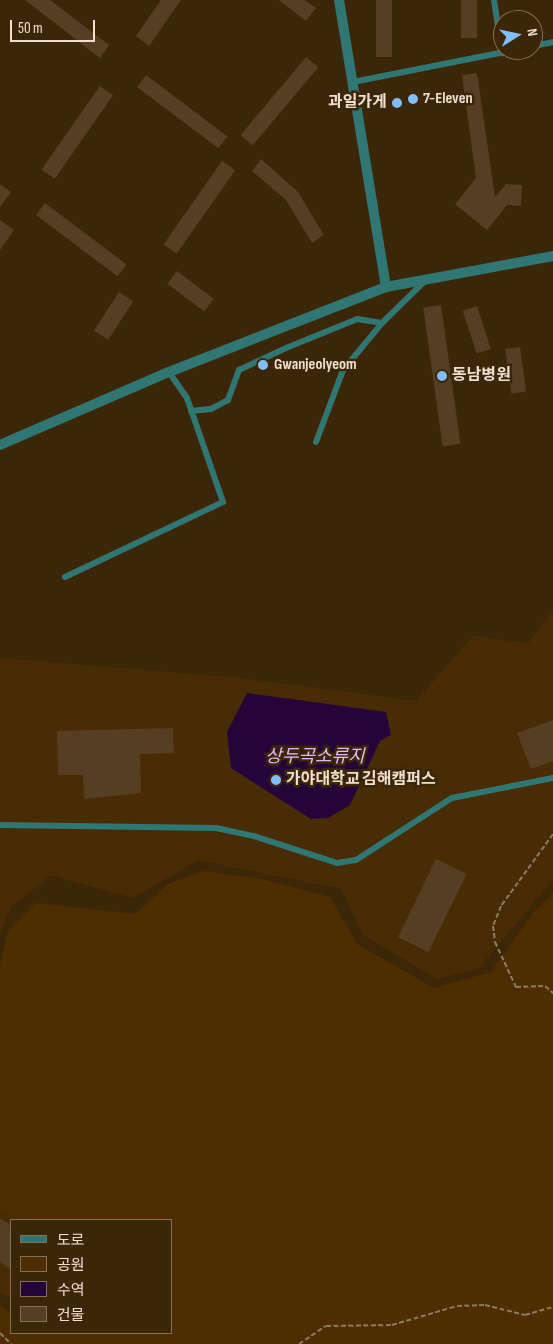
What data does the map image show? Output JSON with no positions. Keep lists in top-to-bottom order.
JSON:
{
  "water": ["상두곡소류지"],
  "places": [
    "7-Eleven",
    "과일가게",
    "Gwanjeolyeom",
    "동남병원",
    "가야대학교 김해캠퍼스"
  ],
  "legend": [
    "도로",
    "공원",
    "수역",
    "건물"
  ],
  "scale_bar": "50 m",
  "north": "right"
}
